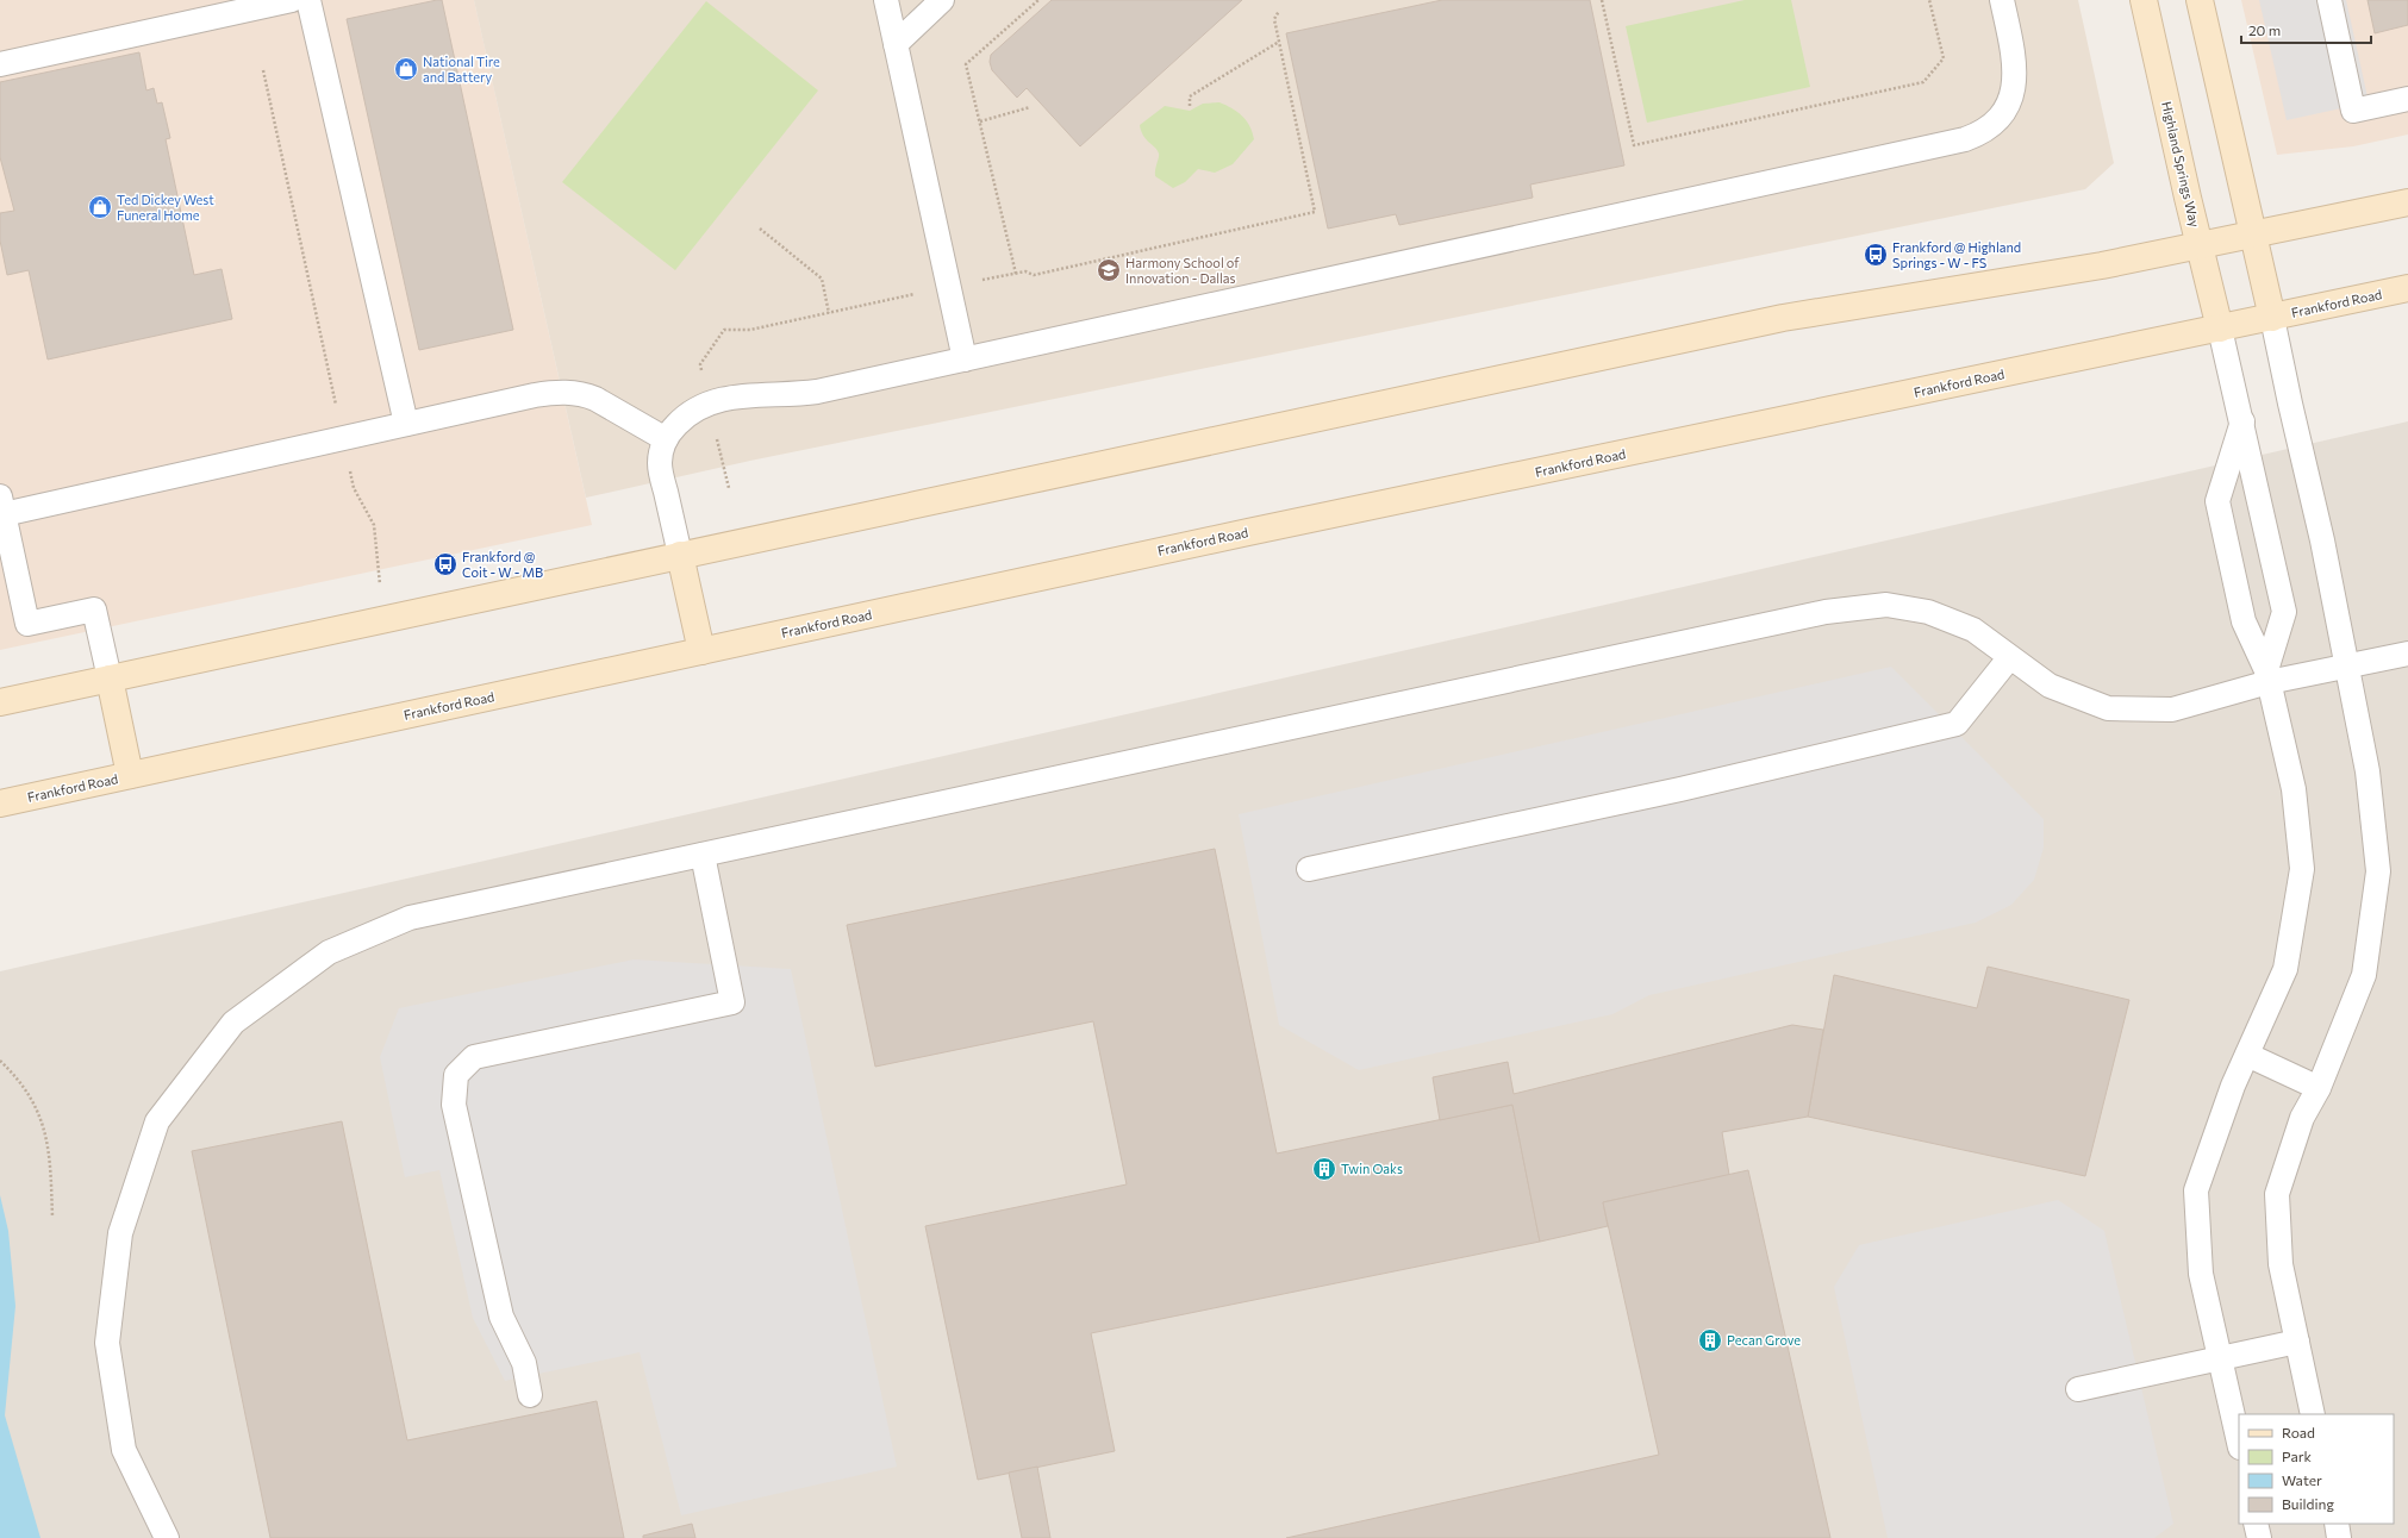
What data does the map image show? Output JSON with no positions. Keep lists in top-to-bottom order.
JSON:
{
  "streets": {
    "main road": ["Highland Springs Way", "Frankford Road"]
  },
  "crossings": [
    ["Highland Springs Way", "Frankford Road"]
  ],
  "places": {
    "shop": ["National Tire and Battery", "Ted Dickey West Funeral Home"],
    "bus stop": ["Frankford @ Highland Springs - W - FS", "Frankford @ Coit - W - MB"],
    "school or university": ["Harmony School of Innovation - Dallas"],
    "building": ["Twin Oaks", "Pecan Grove"]
  },
  "legend": [
    "Road",
    "Park",
    "Water",
    "Building"
  ],
  "scale_bar": "20 m"
}
